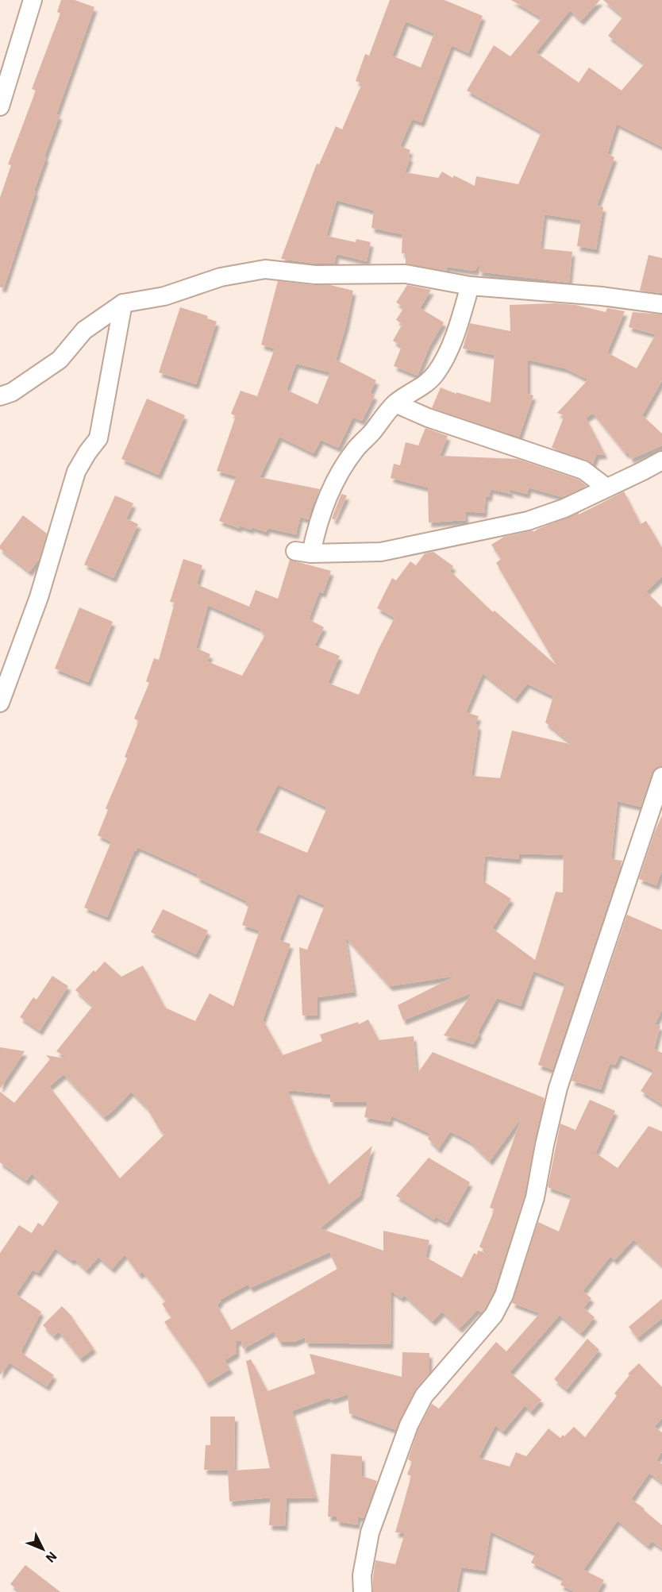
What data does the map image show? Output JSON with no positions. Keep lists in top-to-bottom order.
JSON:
{
  "north": "bottom right"
}
